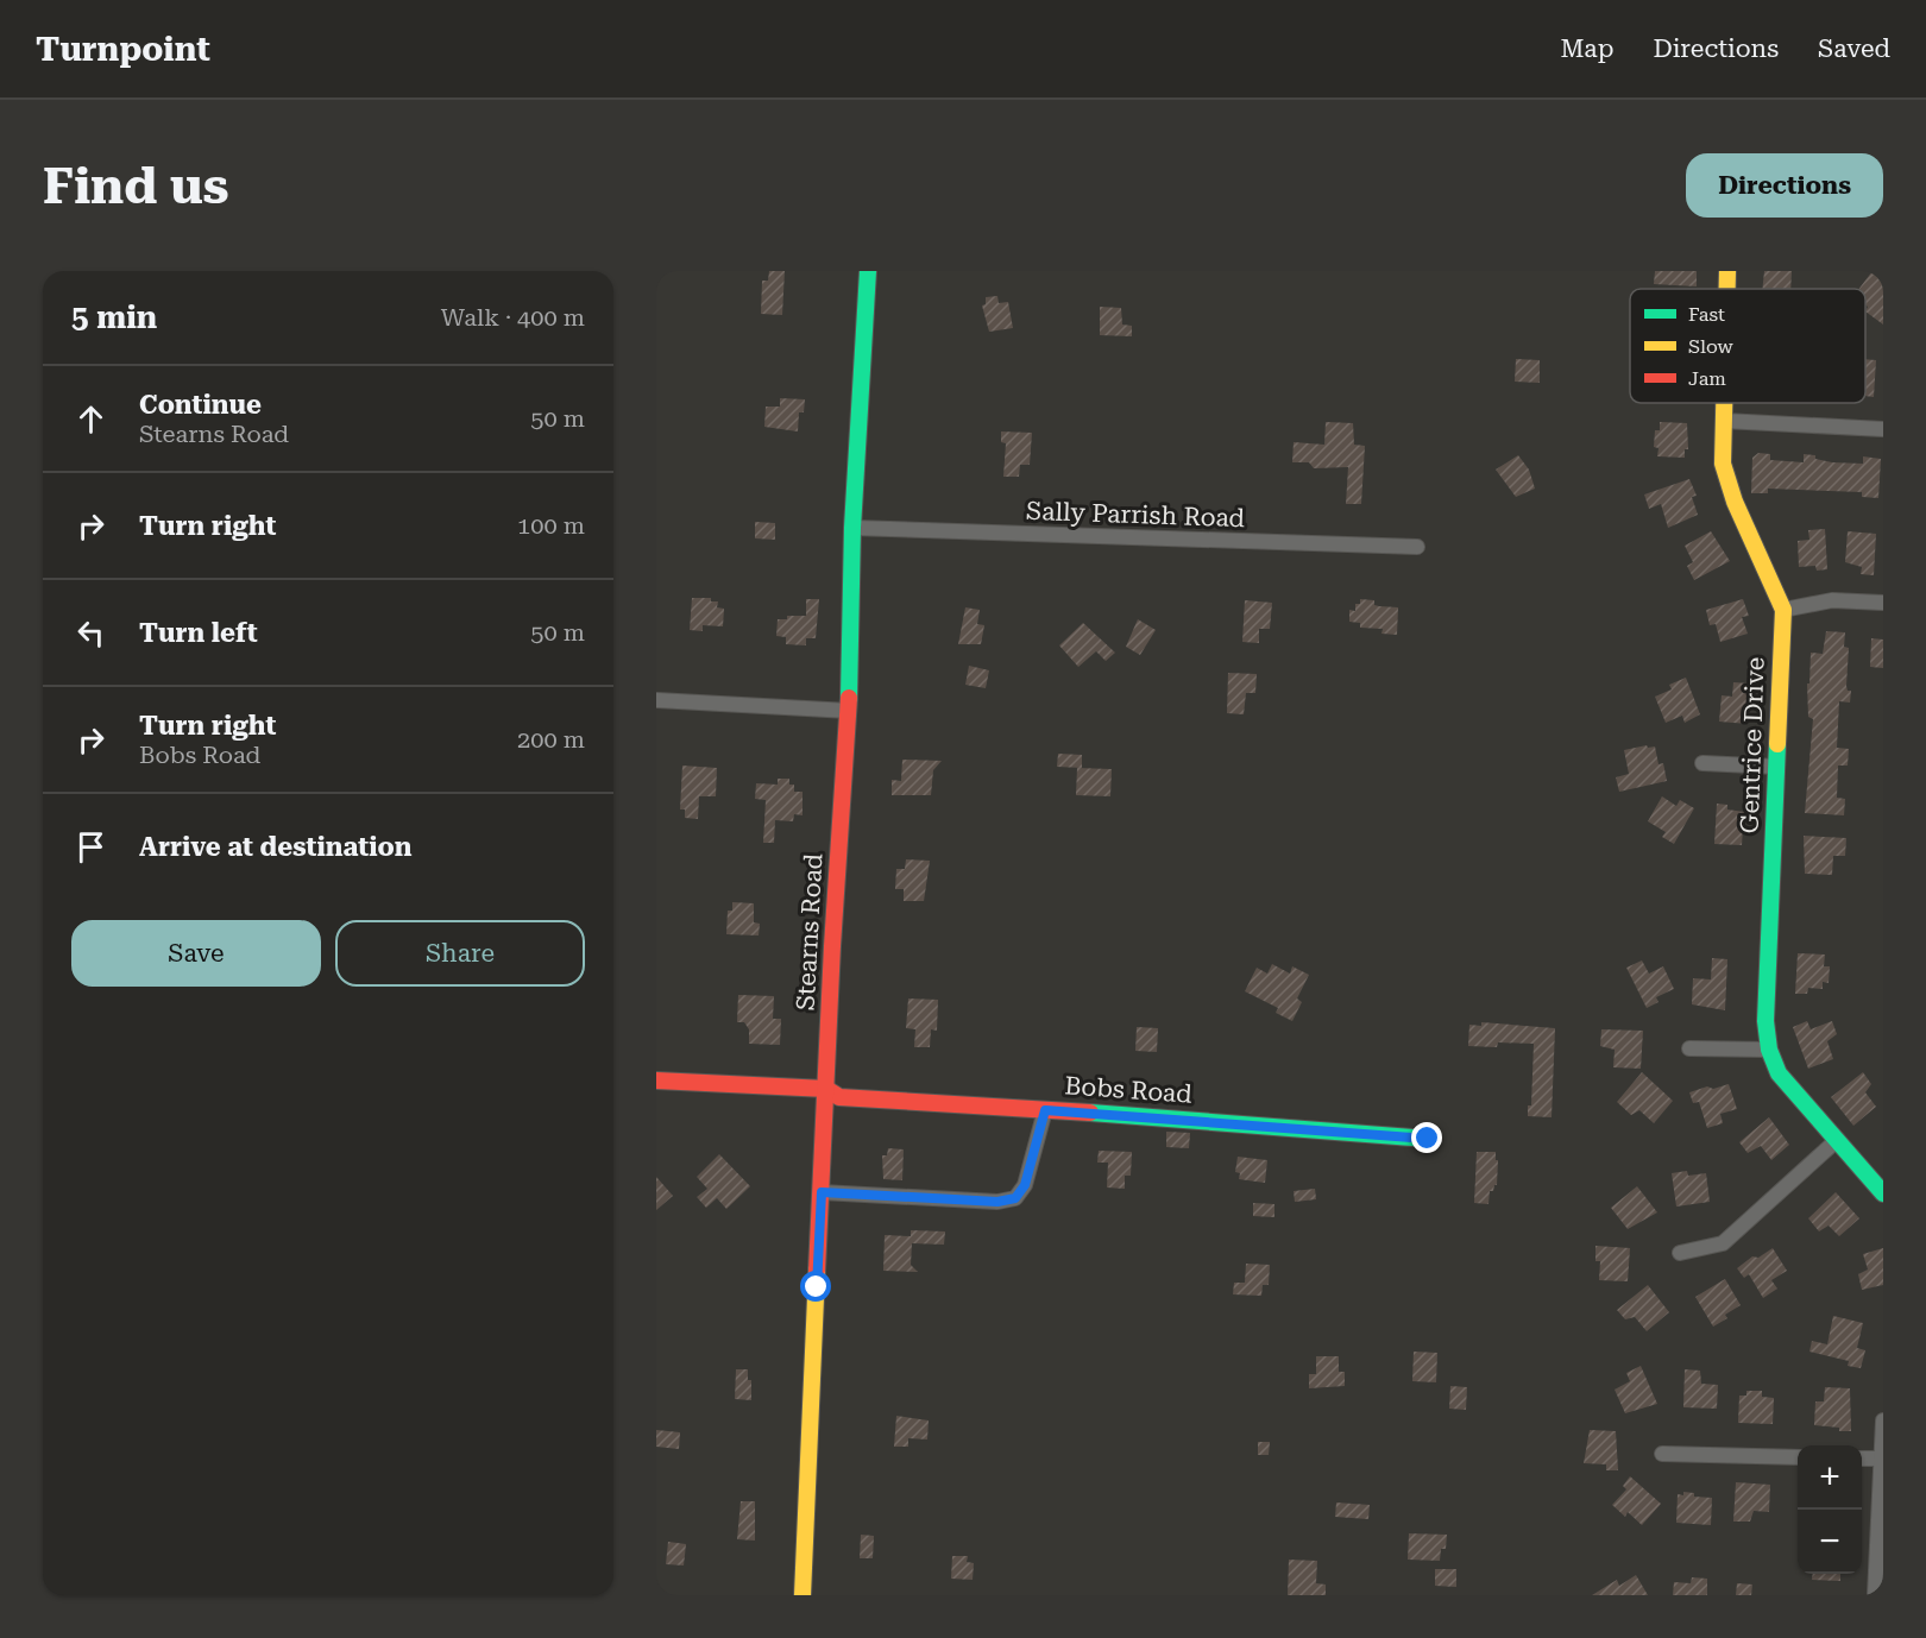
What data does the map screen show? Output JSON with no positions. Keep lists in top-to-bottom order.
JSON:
{
  "streets": {
    "street": [
      "Sally Parrish Road",
      "Gentrice Drive",
      "Stearns Road",
      "Bobs Road"
    ]
  },
  "crossings": [
    ["Sally Parrish Road", "Stearns Road"],
    ["Stearns Road", "Bobs Road"]
  ],
  "legend": ["Fast", "Slow", "Jam"],
  "page": {
    "header": "Turnpoint",
    "nav": ["Map", "Directions", "Saved"],
    "buttons": [
      "Directions",
      ["Save", "Share"]
    ],
    "title": "Find us",
    "heading": ["5 min", "Walk · 400 m"],
    "list": [
      ["Continue", "Stearns Road", "50 m"],
      ["Turn right", "100 m"],
      ["Turn left", "50 m"],
      ["Turn right", "Bobs Road", "200 m"],
      "Arrive at destination"
    ],
    "map_buttons": ["+", "−"]
  }
}
